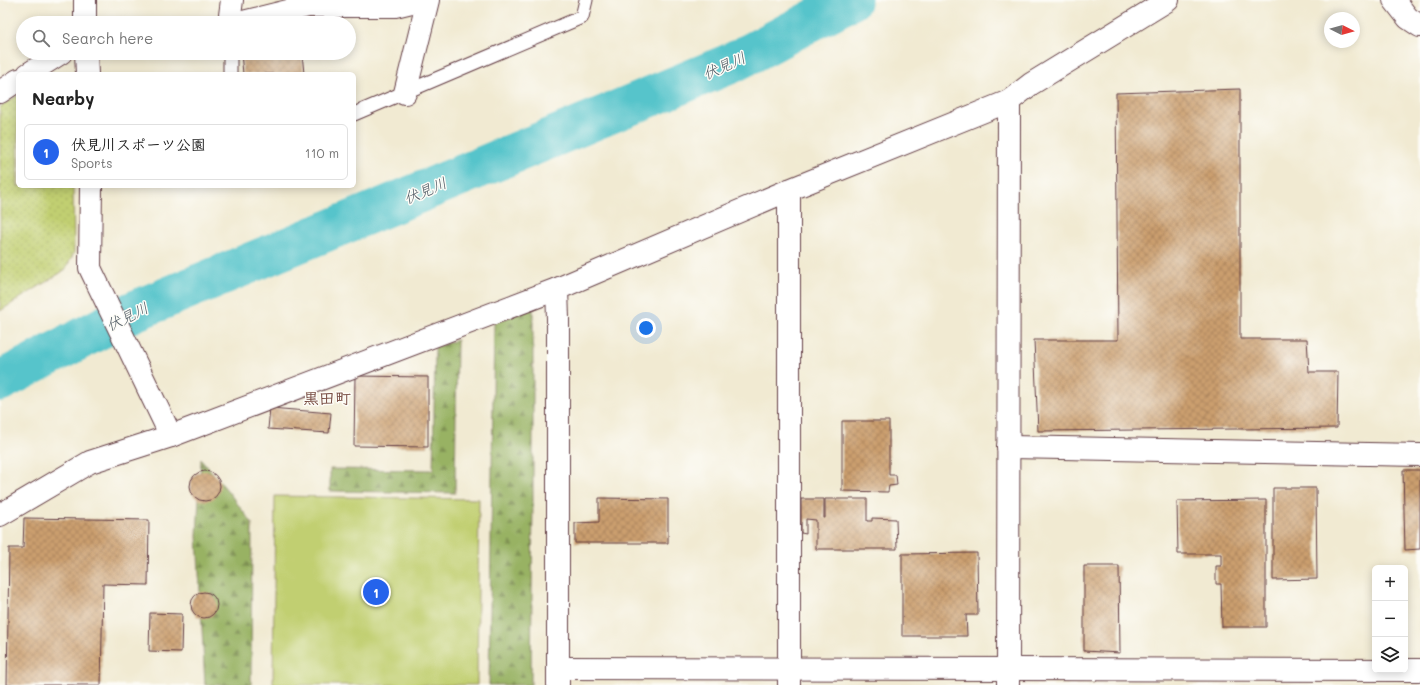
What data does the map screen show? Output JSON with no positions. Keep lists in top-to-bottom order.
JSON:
{
  "districts": ["黒田町"],
  "water": ["伏見川"],
  "north": "right",
  "page": {
    "search": "Search here",
    "heading": "Nearby",
    "list": [
      {
        "mark": "1",
        "name": "伏見川スポーツ公園",
        "note": "Sports",
        "value": "110 m"
      }
    ],
    "map_buttons": ["+", "−"],
    "pins": "1"
  }
}
